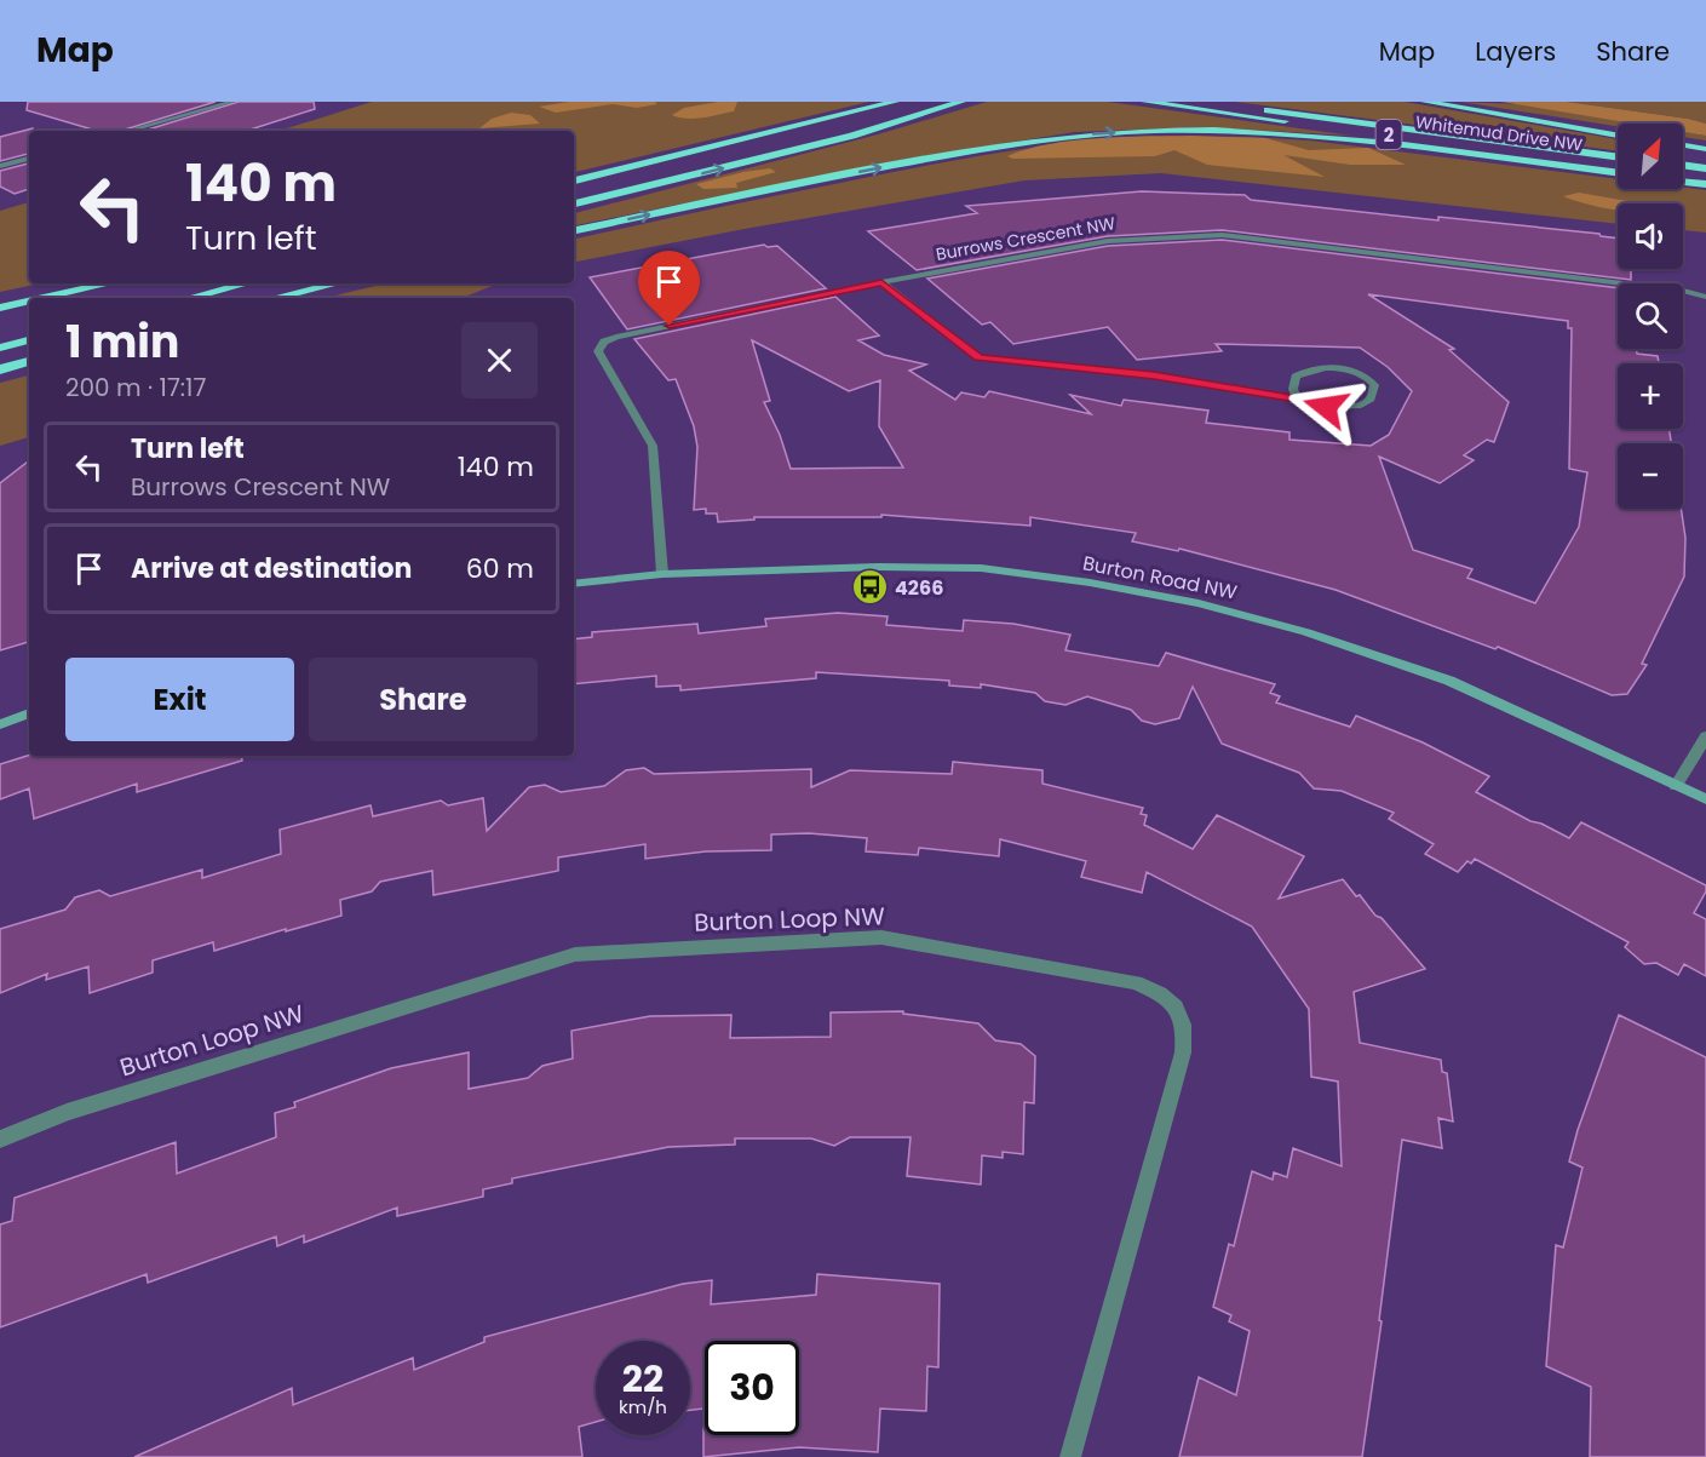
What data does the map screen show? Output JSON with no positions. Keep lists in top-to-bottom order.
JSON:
{
  "streets": {
    "highway": ["Whitemud Drive NW", "2"],
    "street": ["Burrows Crescent NW", "Burton Road NW", "Burton Loop NW"]
  },
  "crossings": [
    ["Burrows Crescent NW", "Burton Road NW"]
  ],
  "places": {
    "bus stop": ["4266"]
  },
  "north": "top right",
  "page": {
    "header": "Map",
    "nav": ["Map", "Layers", "Share"],
    "map_buttons": ["+", "−"],
    "turn": ["140 m", "Turn left"],
    "heading": ["1 min", "200 m · 17:17"],
    "list": [
      {
        "name": "Turn left",
        "note": "Burrows Crescent NW",
        "value": "140 m"
      },
      {
        "name": "Arrive at destination",
        "value": "60 m"
      }
    ],
    "buttons": ["Exit", "Share"],
    "speed": "22 km/h",
    "limit": "30"
  }
}
